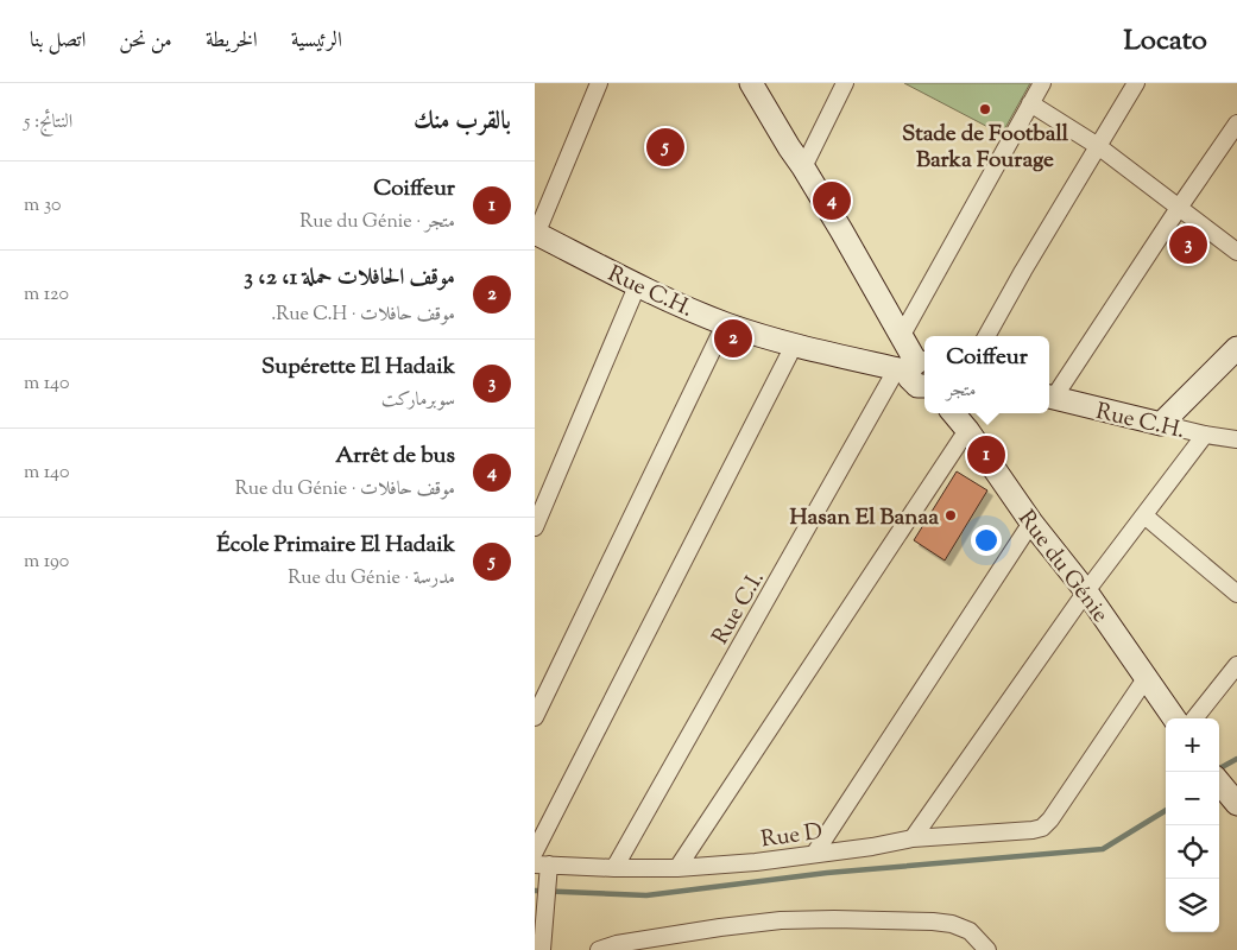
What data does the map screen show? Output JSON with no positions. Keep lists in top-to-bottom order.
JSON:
{
  "streets": {
    "street": [
      "Rue C.H.",
      "Rue du Génie",
      "Rue C.I.",
      "Rue D"
    ]
  },
  "crossings": [
    ["Rue C.H.", "Rue C.I."],
    ["Rue du Génie", "Rue D"],
    ["Rue C.I.", "Rue D"]
  ],
  "places": ["Stade de Football Barka Fourage", "Hasan El Banaa"],
  "page": {
    "header": "Locato",
    "nav": [
      "الرئيسية",
      "الخريطة",
      "من نحن",
      "اتصل بنا"
    ],
    "heading": ["بالقرب منك", "النتائج: 5"],
    "pins": [
      "5",
      "4",
      "3",
      "2",
      "1"
    ],
    "list": [
      {
        "mark": "1",
        "name": "Coiffeur",
        "note": "متجر · Rue du Génie",
        "value": "30 m"
      },
      {
        "mark": "2",
        "name": "موقف الحافلات حملة 1، 2، 3",
        "note": "موقف حافلات · Rue C.H.",
        "value": "120 m"
      },
      {
        "mark": "3",
        "name": "Supérette El Hadaik",
        "note": "سوبرماركت",
        "value": "140 m"
      },
      {
        "mark": "4",
        "name": "Arrêt de bus",
        "note": "موقف حافلات · Rue du Génie",
        "value": "140 m"
      },
      {
        "mark": "5",
        "name": "École Primaire El Hadaik",
        "note": "مدرسة · Rue du Génie",
        "value": "190 m"
      }
    ],
    "popup": ["Coiffeur", "متجر"],
    "map_buttons": ["+", "−"]
  }
}
